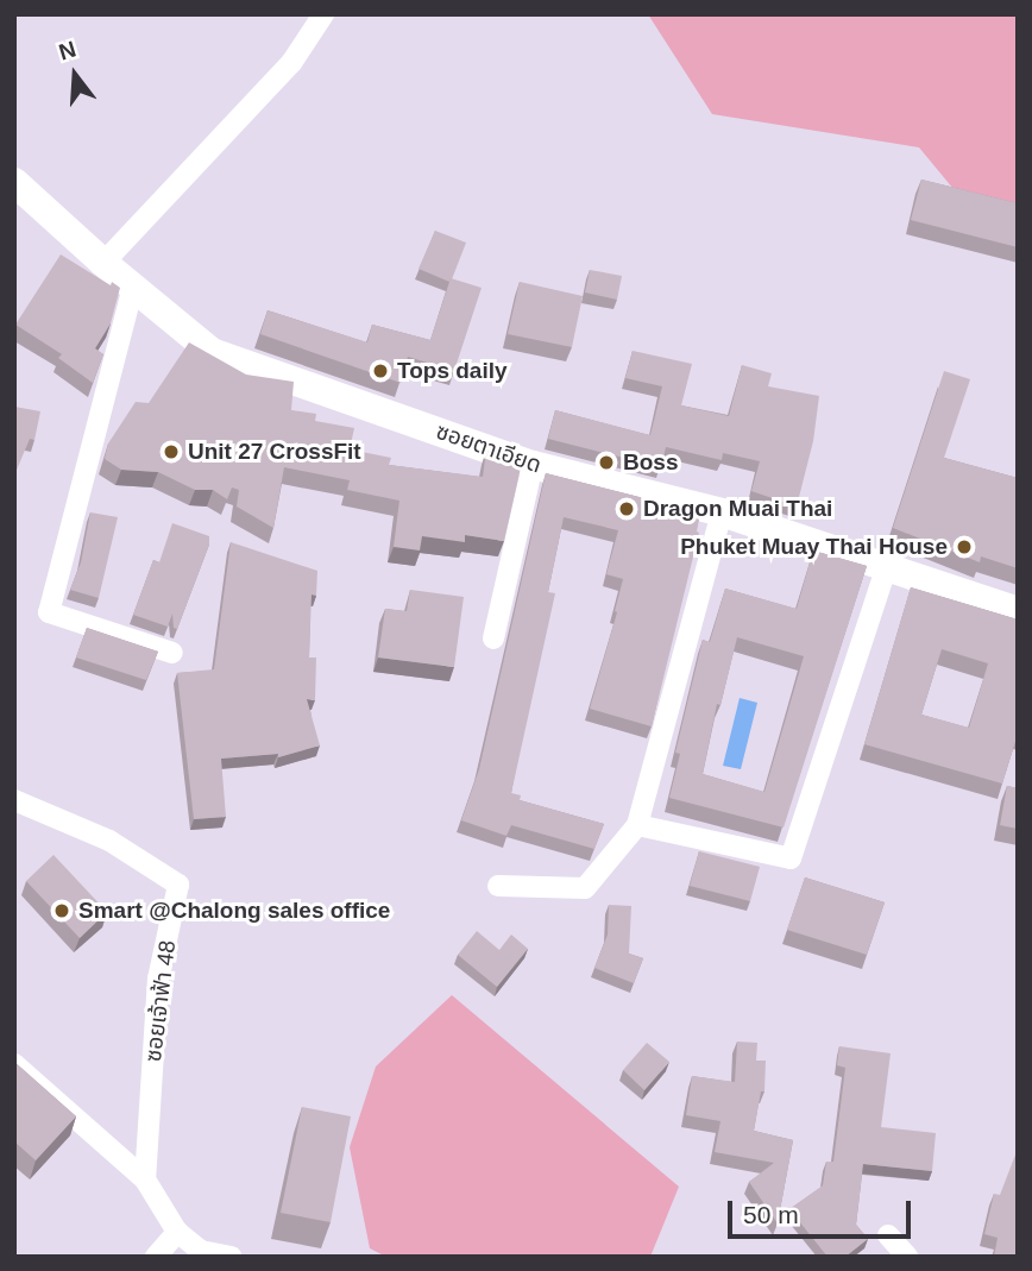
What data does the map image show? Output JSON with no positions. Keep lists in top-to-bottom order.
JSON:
{
  "streets": {
    "street": ["ซอยตาเอียด", "ซอยเจ้าฟ้า 48"]
  },
  "places": [
    "Tops daily",
    "Unit 27 CrossFit",
    "Boss",
    "Dragon Muai Thai",
    "Phuket Muay Thai House",
    "Smart @Chalong sales office"
  ],
  "scale_bar": "50 m",
  "north": "top"
}
